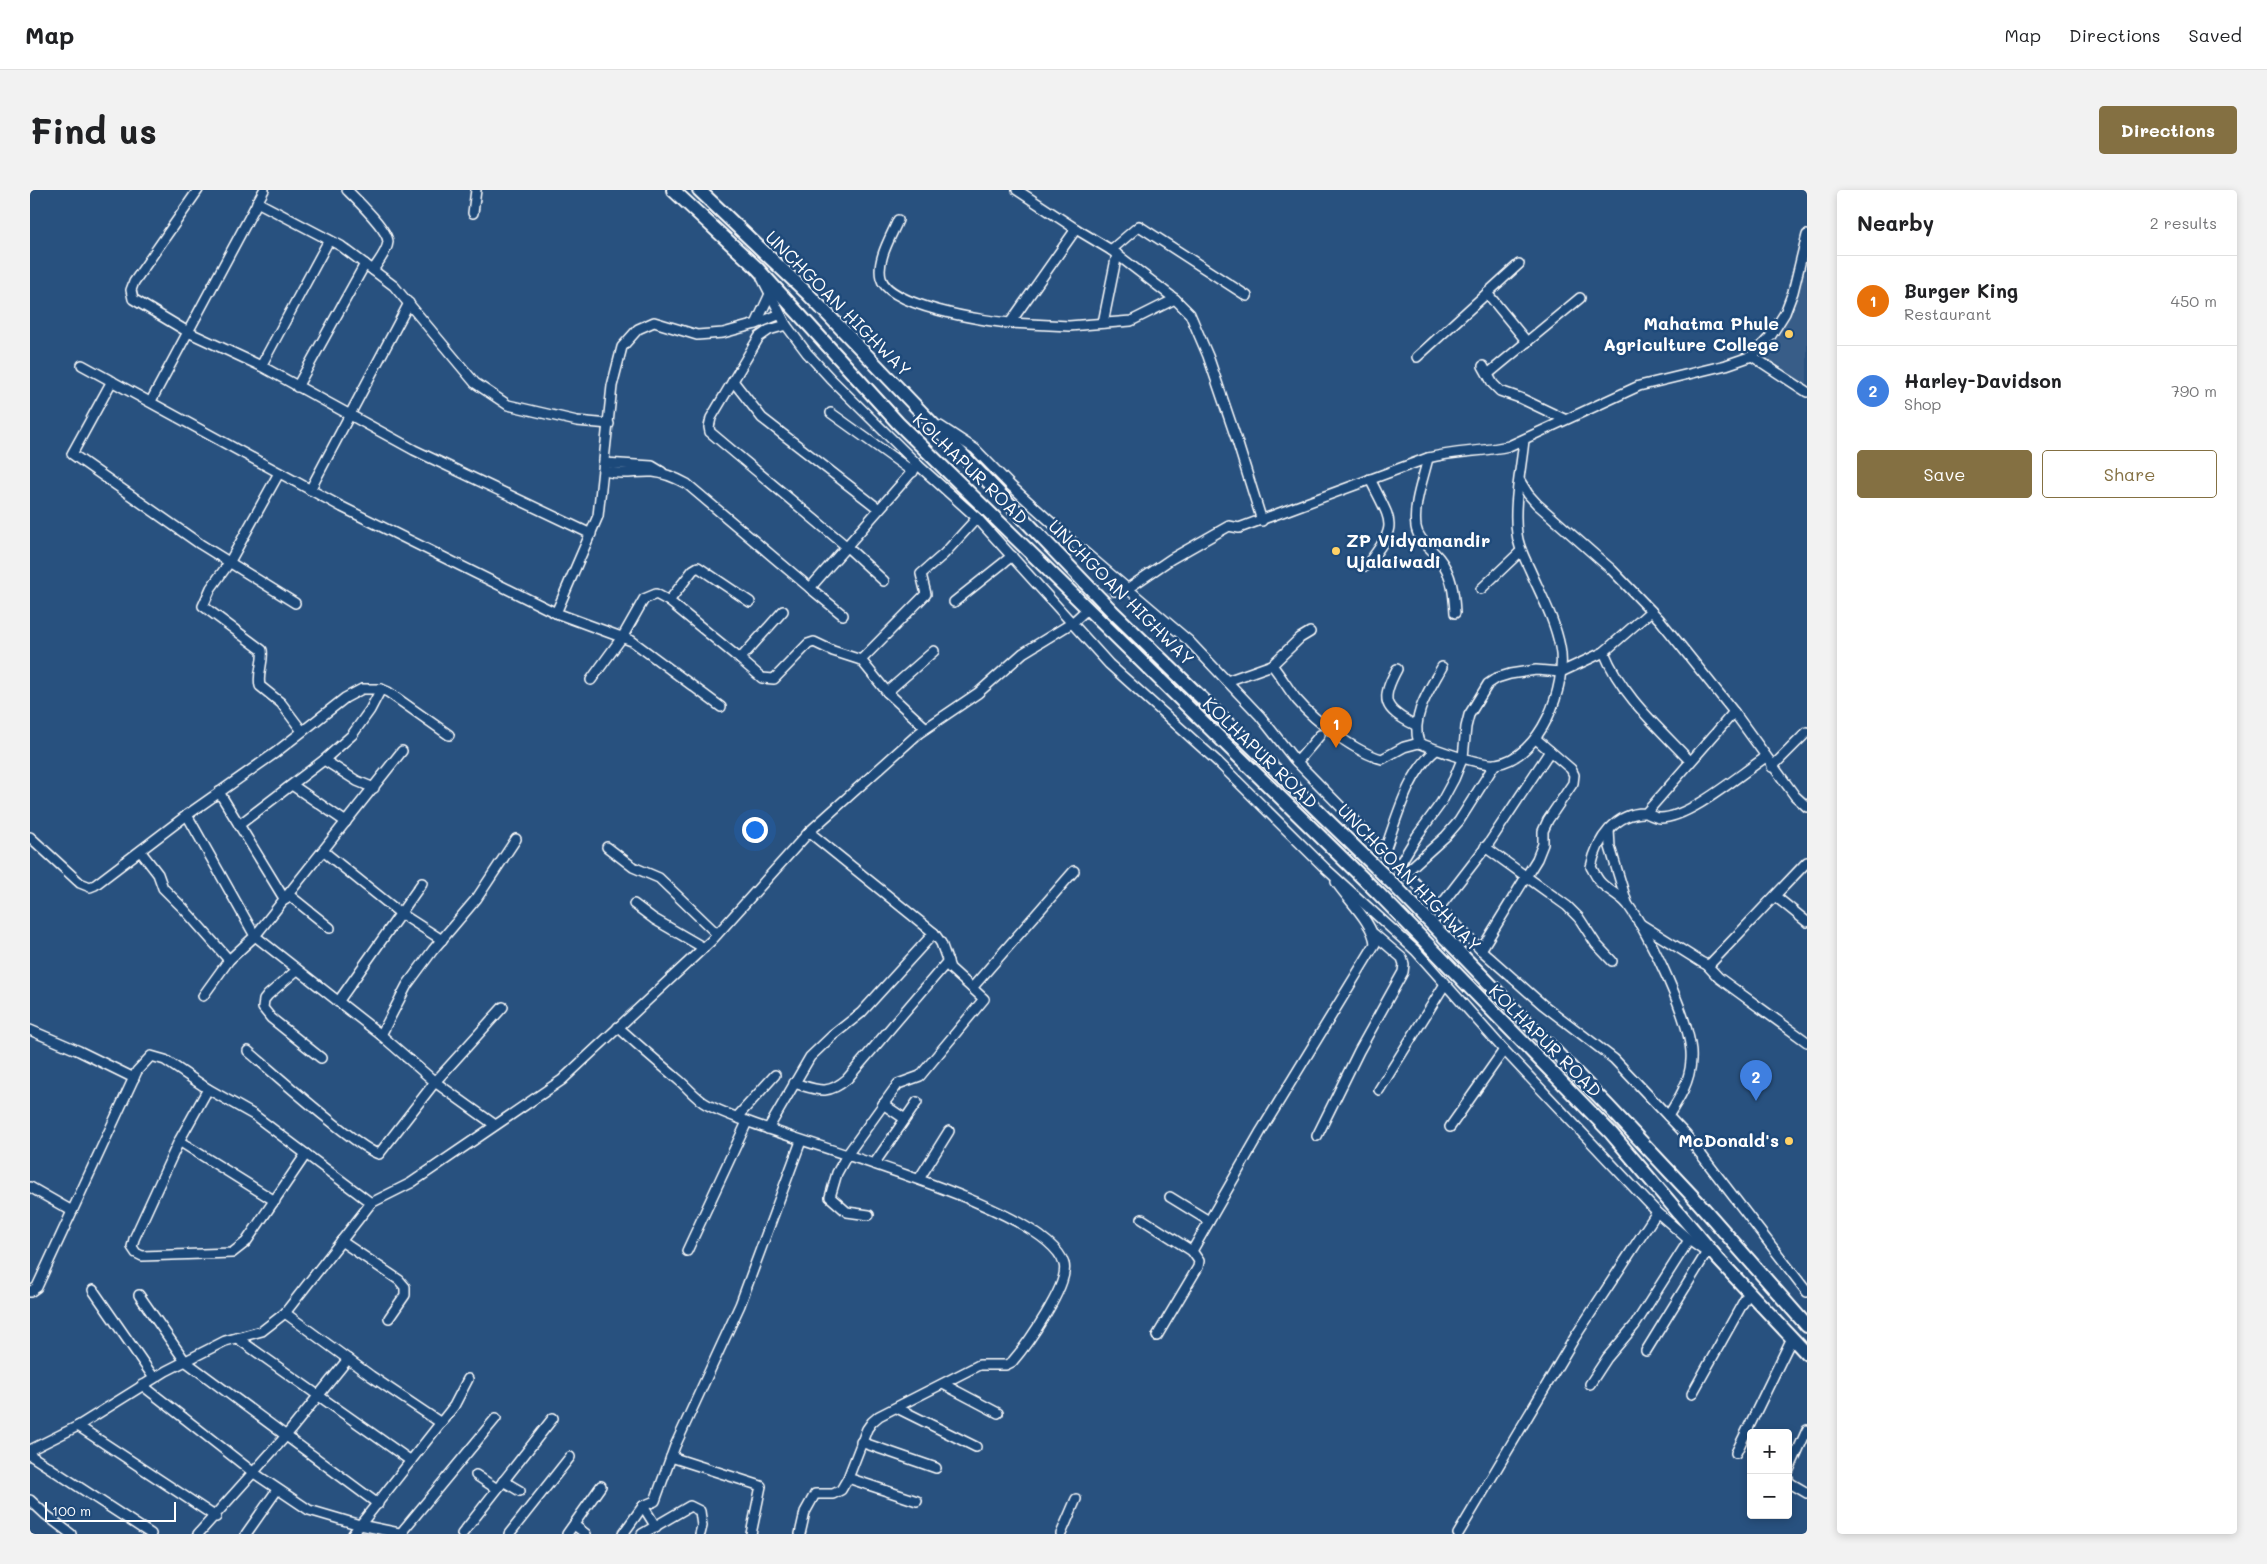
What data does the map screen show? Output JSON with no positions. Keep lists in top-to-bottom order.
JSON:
{
  "streets": {
    "highway": ["UNCHGOAN HIGHWAY", "KOLHAPUR ROAD"]
  },
  "places": ["Mahatma Phule Agriculture College", "ZP Vidyamandir Ujalaiwadi", "McDonald's"],
  "scale_bar": "100 m",
  "page": {
    "header": "Map",
    "nav": ["Map", "Directions", "Saved"],
    "buttons": [
      "Directions",
      ["Save", "Share"]
    ],
    "title": "Find us",
    "heading": ["Nearby", "2 results"],
    "list": [
      {
        "mark": "1",
        "name": "Burger King",
        "note": "Restaurant",
        "value": "450 m"
      },
      {
        "mark": "2",
        "name": "Harley-Davidson",
        "note": "Shop",
        "value": "790 m"
      }
    ],
    "pins": ["1", "2"],
    "map_buttons": ["+", "−"],
    "scale": "100 m"
  }
}
